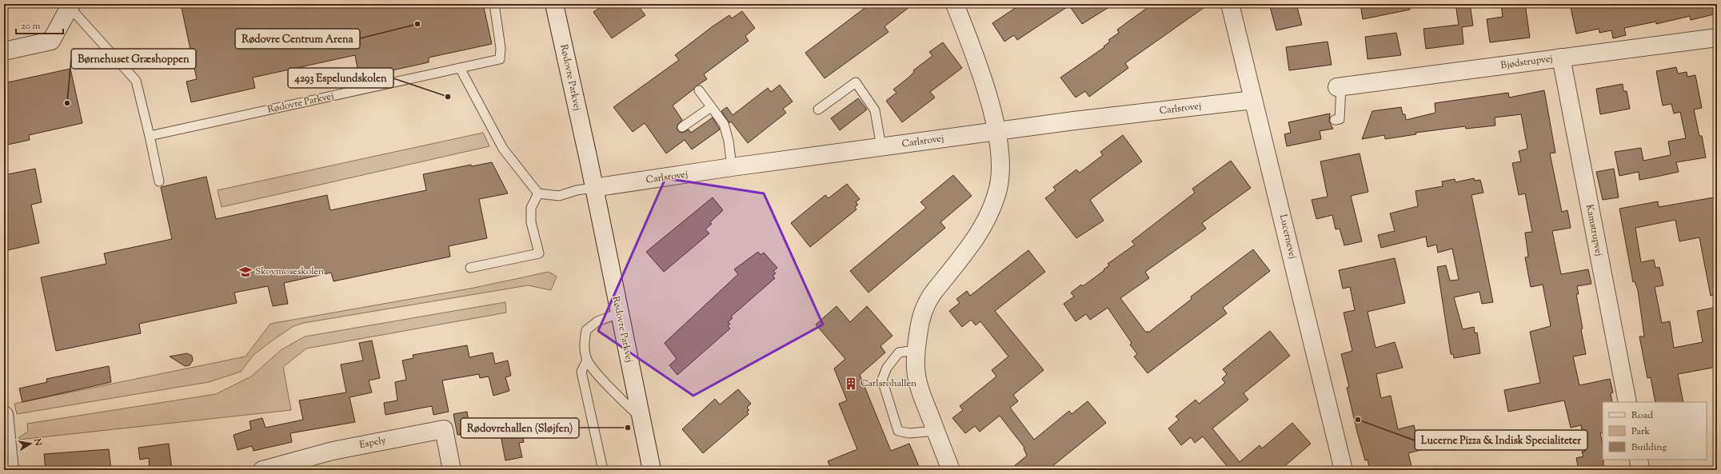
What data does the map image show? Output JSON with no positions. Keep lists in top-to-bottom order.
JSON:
{
  "streets": {
    "street": [
      "Bjødstrupvej",
      "Rødovre Parkvej",
      "Carlsrovej",
      "Kamstrupvej",
      "Lucernevej",
      "Espely"
    ]
  },
  "crossings": [
    ["Bjødstrupvej", "Kamstrupvej"],
    ["Rødovre Parkvej", "Carlsrovej"],
    ["Carlsrovej", "Lucernevej"]
  ],
  "places": {
    "other": [
      "Rødovre Centrum Arena",
      "4293 Espelundskolen",
      "Børnehuset Græshoppen",
      "Lucerne Pizza & Indisk Specialiteter",
      "Rødovrehallen (Sløjfen)"
    ],
    "school or university": ["Skovmoseskolen"],
    "building": ["Carlsrohallen"]
  },
  "legend": ["Road", "Park", "Building"],
  "scale_bar": "20 m",
  "north": "right"
}
